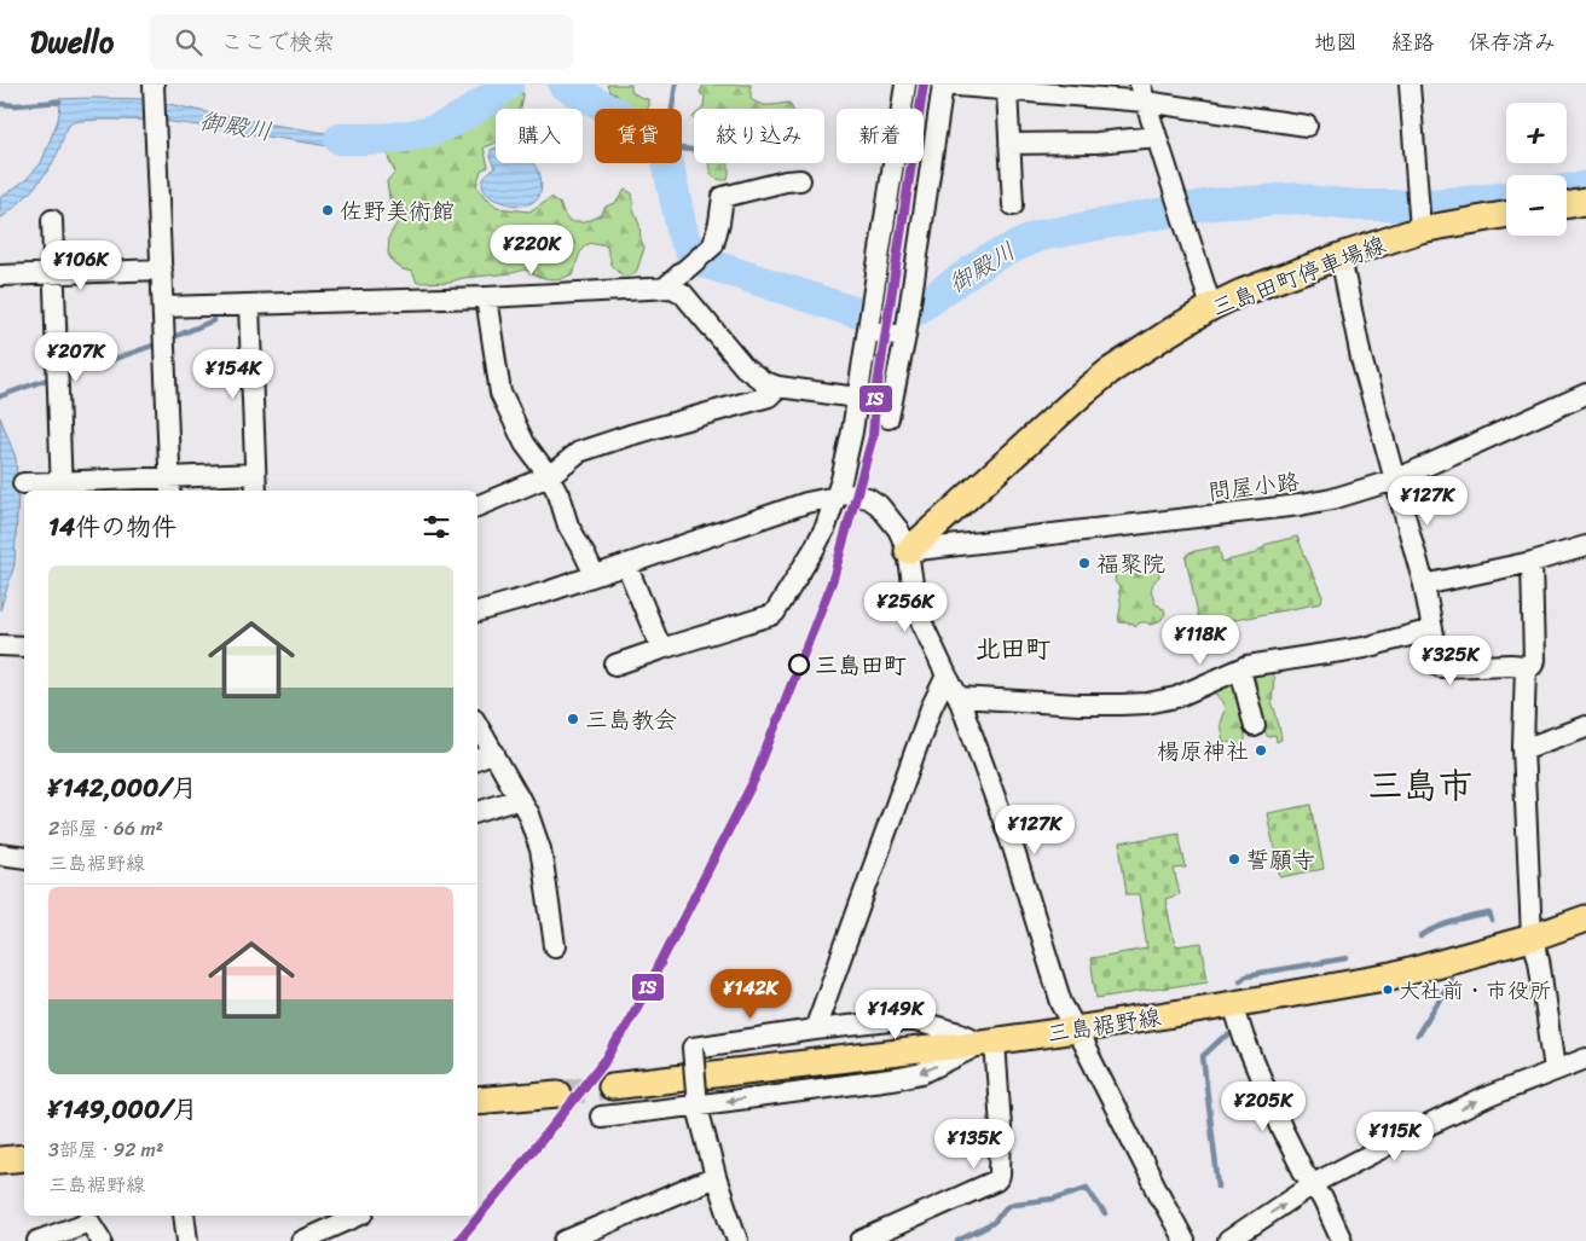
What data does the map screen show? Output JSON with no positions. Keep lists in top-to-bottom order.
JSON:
{
  "streets": {
    "main road": ["三島田町停車場線", "三島裾野線"],
    "street": ["問屋小路"]
  },
  "crossings": [
    ["三島田町停車場線", "問屋小路"]
  ],
  "districts": ["北田町", "三島市"],
  "water": ["御殿川"],
  "places": [
    "佐野美術館",
    "福聚院",
    "三島田町",
    "三島教会",
    "楊原神社",
    "誓願寺",
    "大社前・市役所"
  ],
  "lines": ["transit line IS"],
  "page": {
    "header": "Dwello",
    "search": "ここで検索",
    "nav": ["地図", "経路", "保存済み"],
    "map_buttons": ["+", "−"],
    "chip": [
      "購入",
      "賃貸",
      "絞り込み",
      "新着"
    ],
    "price": [
      "¥220K",
      "¥106K",
      "¥207K",
      "¥154K",
      "¥127K",
      "¥256K",
      "¥118K",
      "¥325K",
      "¥127K",
      "¥142K",
      "¥149K",
      "¥205K",
      "¥115K",
      "¥135K"
    ],
    "heading": "14件の物件",
    "list": [
      {
        "name": "¥142,000/月",
        "note": "2部屋 · 66 m² · 三島裾野線"
      },
      {
        "name": "¥149,000/月",
        "note": "3部屋 · 92 m² · 三島裾野線"
      }
    ]
  }
}
